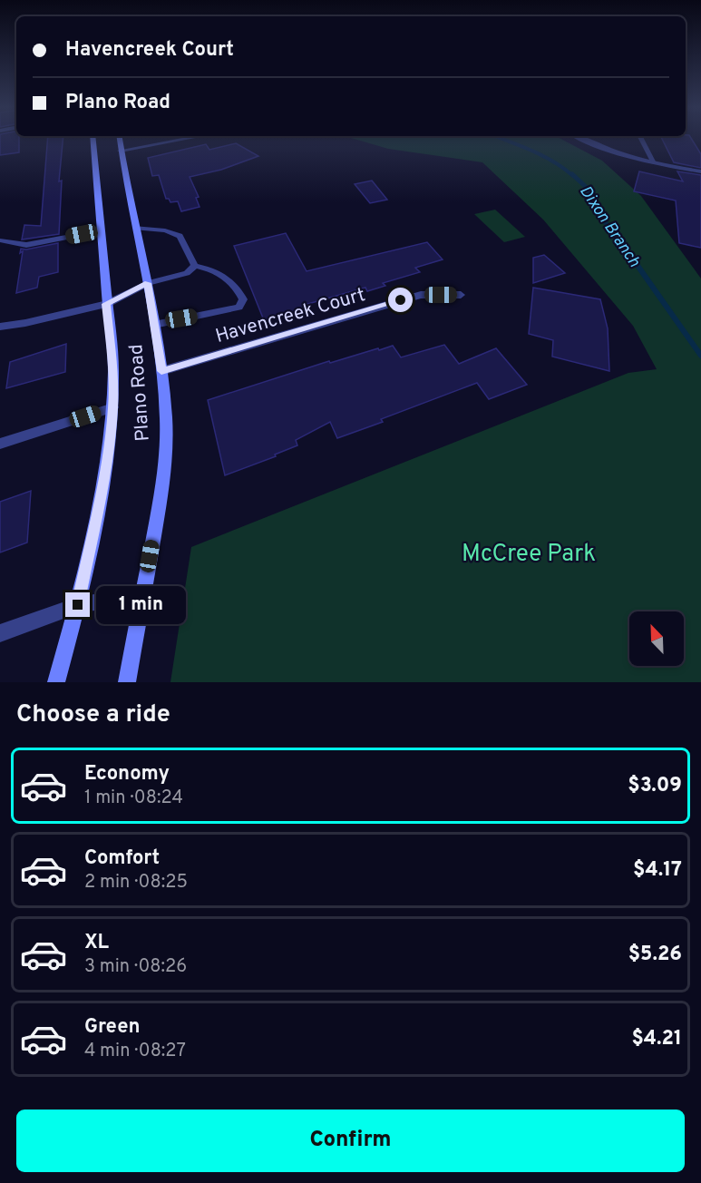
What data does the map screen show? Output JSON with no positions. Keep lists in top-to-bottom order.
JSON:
{
  "streets": {
    "main road": ["Plano Road"],
    "street": ["Havencreek Court"]
  },
  "crossings": [
    ["Havencreek Court", "Plano Road"]
  ],
  "water": ["Dixon Branch"],
  "parks": ["McCree Park"],
  "north": "top left",
  "page": {
    "banner": ["Havencreek Court", "Plano Road"],
    "bubble": "1 min",
    "heading": "Choose a ride",
    "list": [
      {
        "name": "Economy",
        "note": "1 min · 08:24",
        "value": "$3.09"
      },
      {
        "name": "Comfort",
        "note": "2 min · 08:25",
        "value": "$4.17"
      },
      {
        "name": "XL",
        "note": "3 min · 08:26",
        "value": "$5.26"
      },
      {
        "name": "Green",
        "note": "4 min · 08:27",
        "value": "$4.21"
      }
    ],
    "buttons": "Confirm"
  }
}
